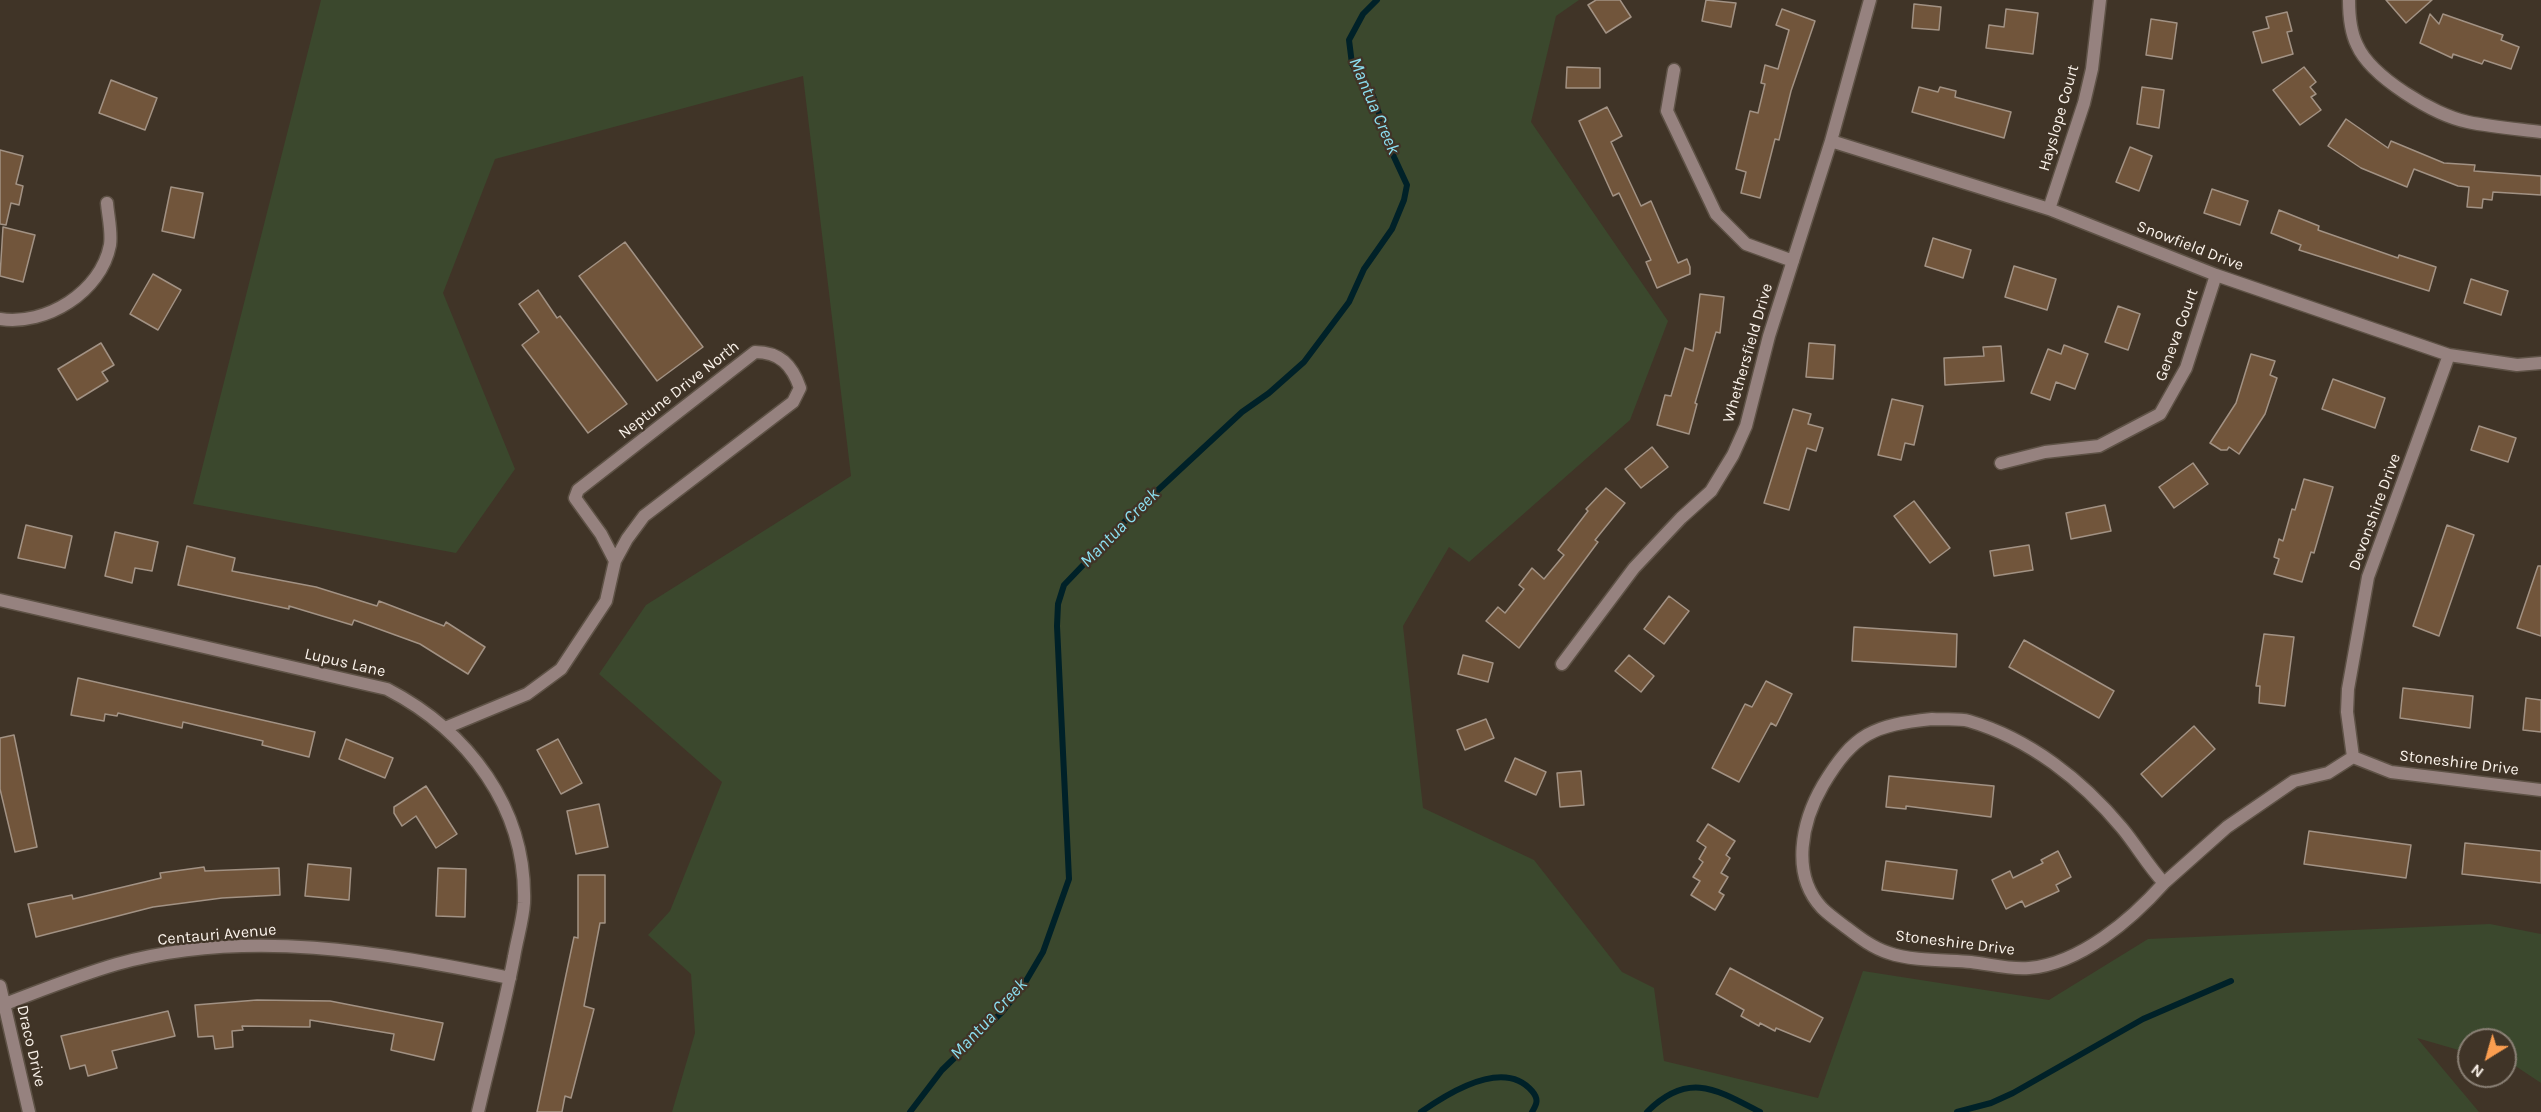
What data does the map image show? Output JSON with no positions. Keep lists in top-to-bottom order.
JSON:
{
  "streets": {
    "street": [
      "Hayslope Court",
      "Snowfield Drive",
      "Geneva Court",
      "Whethersfield Drive",
      "Neptune Drive North",
      "Devonshire Drive",
      "Lupus Lane",
      "Stoneshire Drive",
      "Centauri Avenue",
      "Draco Drive"
    ]
  },
  "crossings": [
    ["Hayslope Court", "Snowfield Drive"],
    ["Snowfield Drive", "Geneva Court"],
    ["Snowfield Drive", "Whethersfield Drive"],
    ["Snowfield Drive", "Devonshire Drive"],
    ["Neptune Drive North", "Lupus Lane"],
    ["Devonshire Drive", "Stoneshire Drive"],
    ["Lupus Lane", "Centauri Avenue"],
    ["Centauri Avenue", "Draco Drive"]
  ],
  "water": ["Mantua Creek"],
  "north": "bottom left"
}
